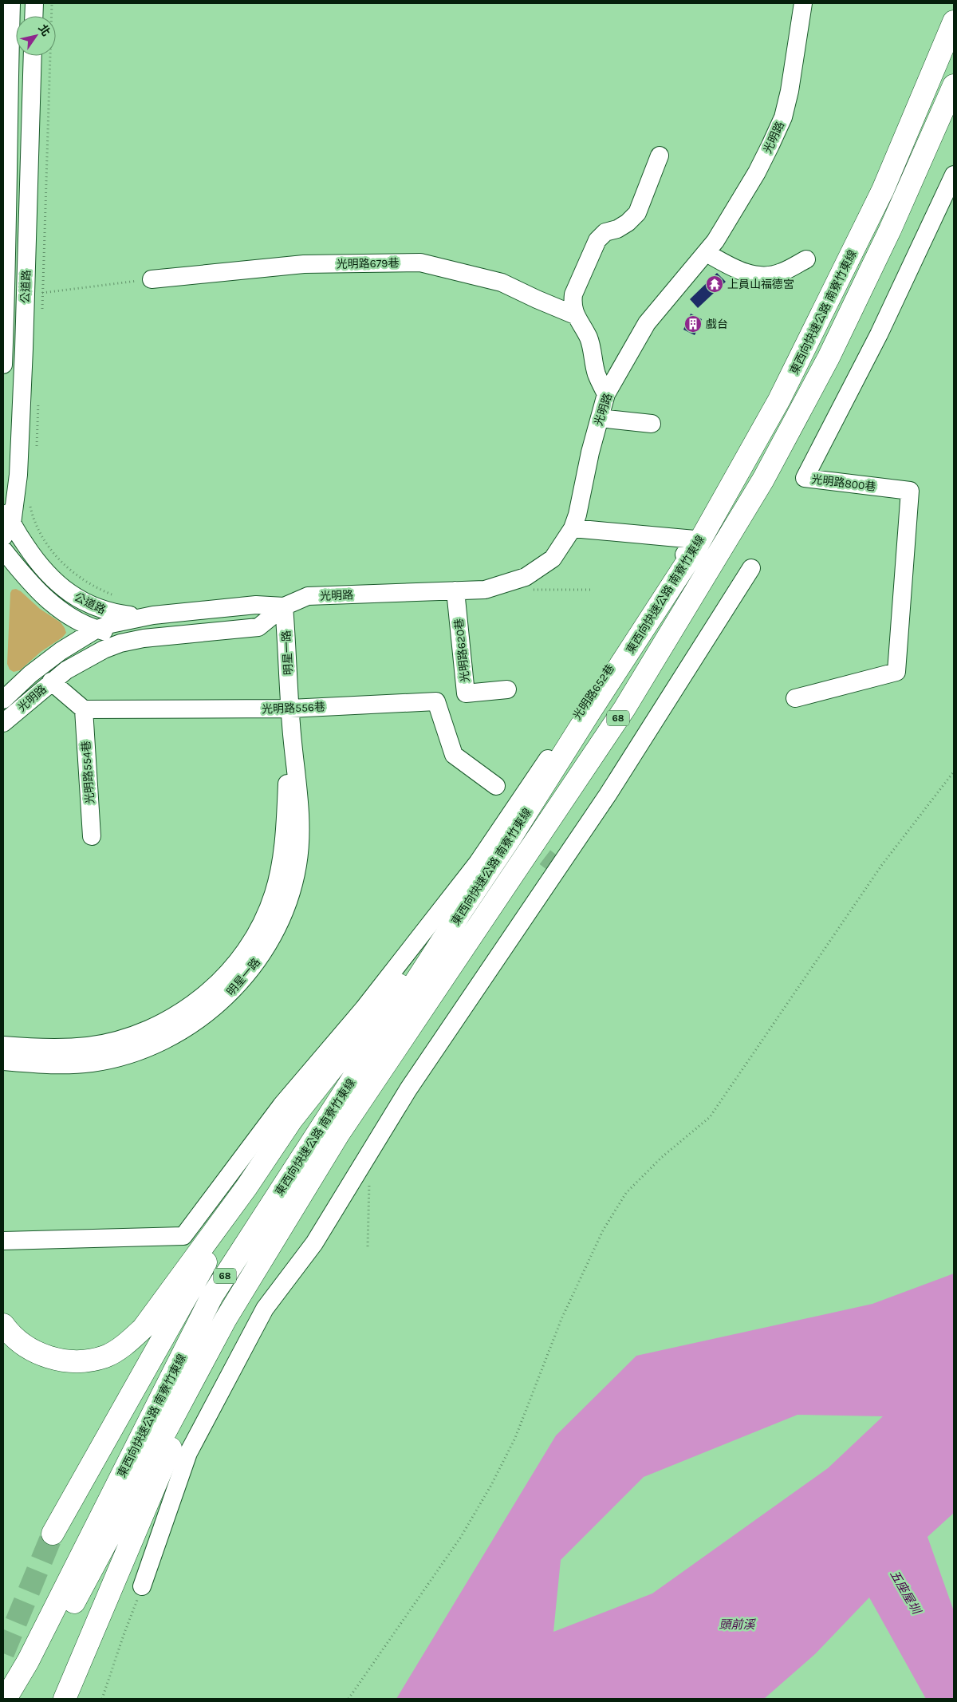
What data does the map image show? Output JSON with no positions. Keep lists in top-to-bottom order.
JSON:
{
  "streets": {
    "highway": ["東西向快速公路 南寮竹東線", "68"],
    "street": [
      "光明路",
      "光明路679巷",
      "公道路",
      "光明路800巷",
      "光明路620巷",
      "明星一路",
      "光明路652巷",
      "光明路556巷",
      "光明路554巷"
    ]
  },
  "crossings": [
    ["光明路", "公道路"],
    ["光明路", "光明路620巷"],
    ["光明路", "明星一路"],
    ["光明路", "光明路652巷"],
    ["明星一路", "光明路556巷"],
    ["光明路556巷", "光明路554巷"]
  ],
  "water": ["五座屋圳", "頭前溪"],
  "places": {
    "temple": ["上員山福德宮"],
    "building": ["戲台"]
  },
  "north": "top right"
}
